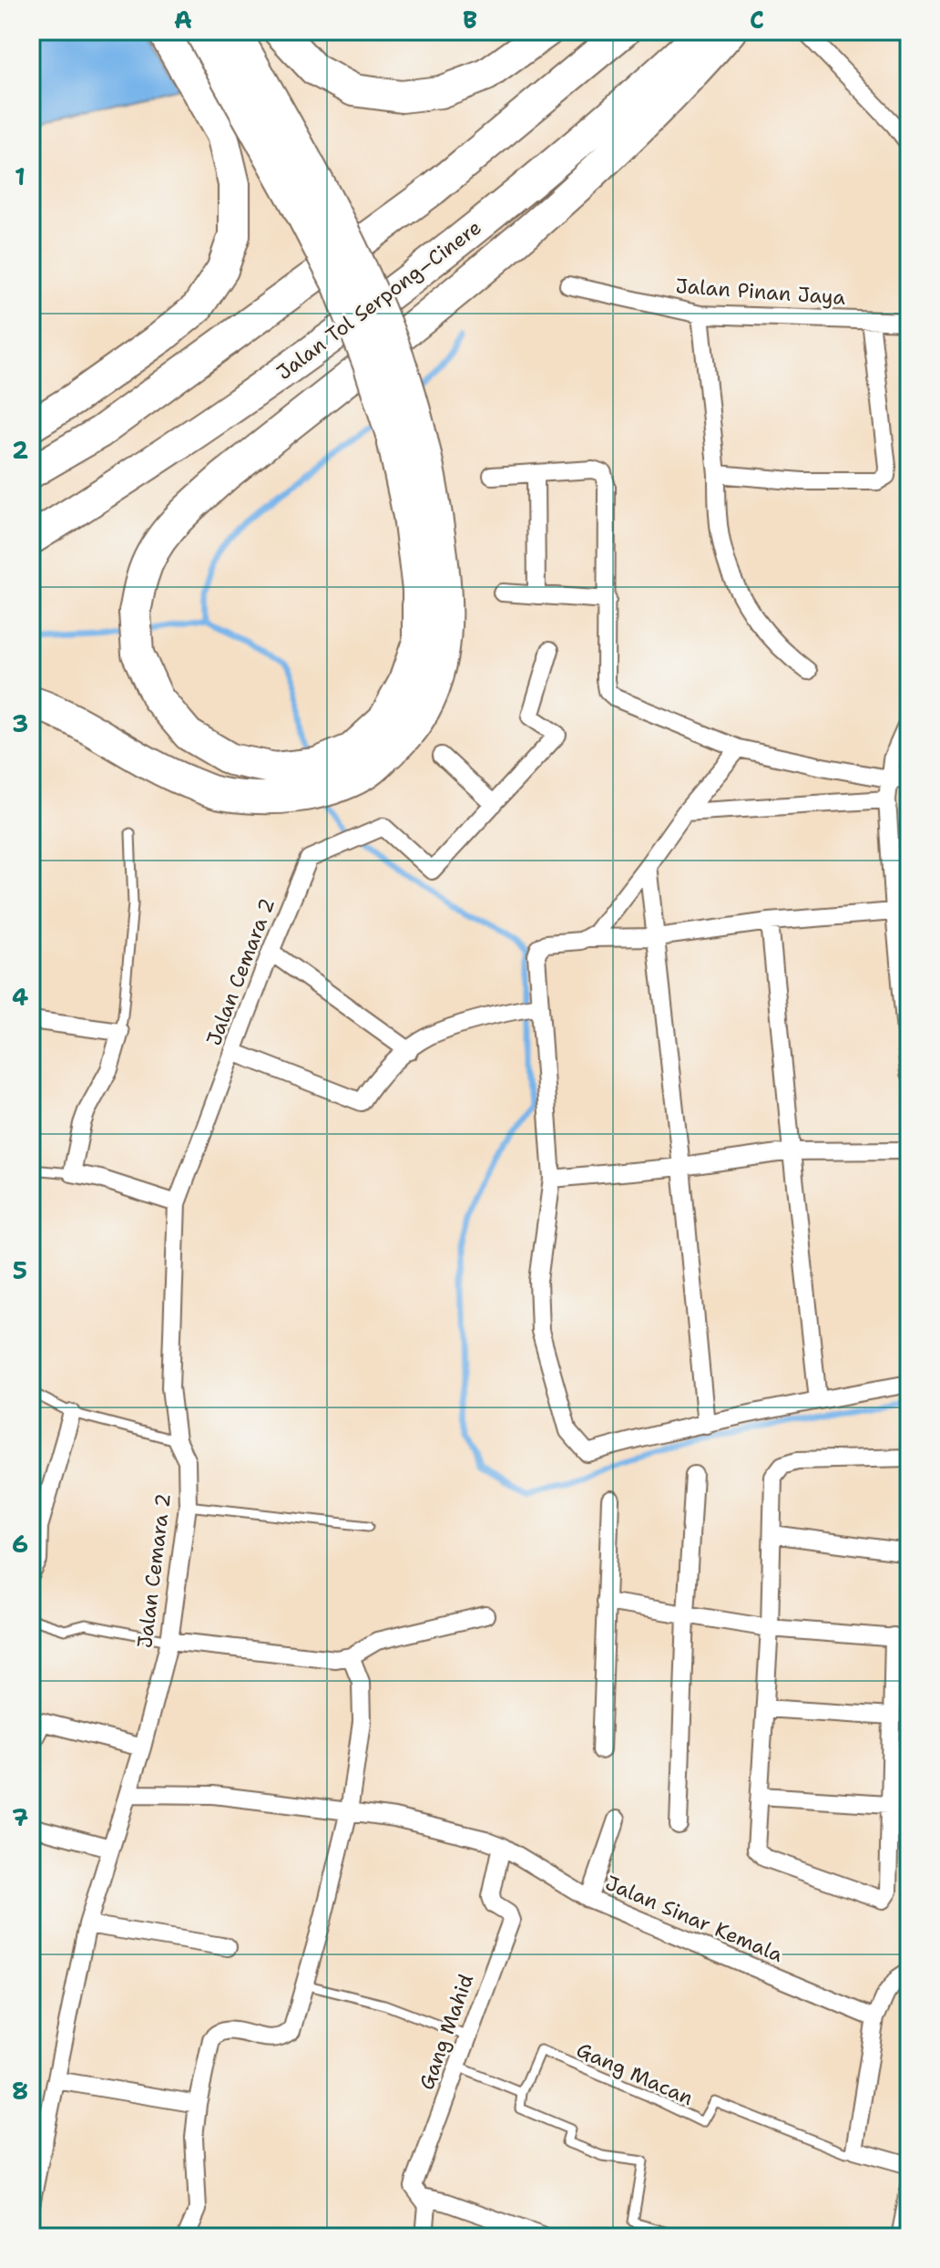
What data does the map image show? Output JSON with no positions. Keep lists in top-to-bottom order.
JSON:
{
  "streets": {
    "highway": ["Jalan Tol Serpong–Cinere"],
    "street": [
      "Jalan Pinan Jaya",
      "Jalan Cemara 2",
      "Jalan Sinar Kemala",
      "Gang Mahid"
    ],
    "lane": ["Gang Macan"]
  },
  "crossings": [
    ["Jalan Cemara 2", "Jalan Sinar Kemala"],
    ["Jalan Sinar Kemala", "Gang Mahid"]
  ],
  "grid": {
    "columns": ["A", "B", "C"],
    "rows": [
      "1",
      "2",
      "3",
      "4",
      "5",
      "6",
      "7",
      "8"
    ]
  }
}
